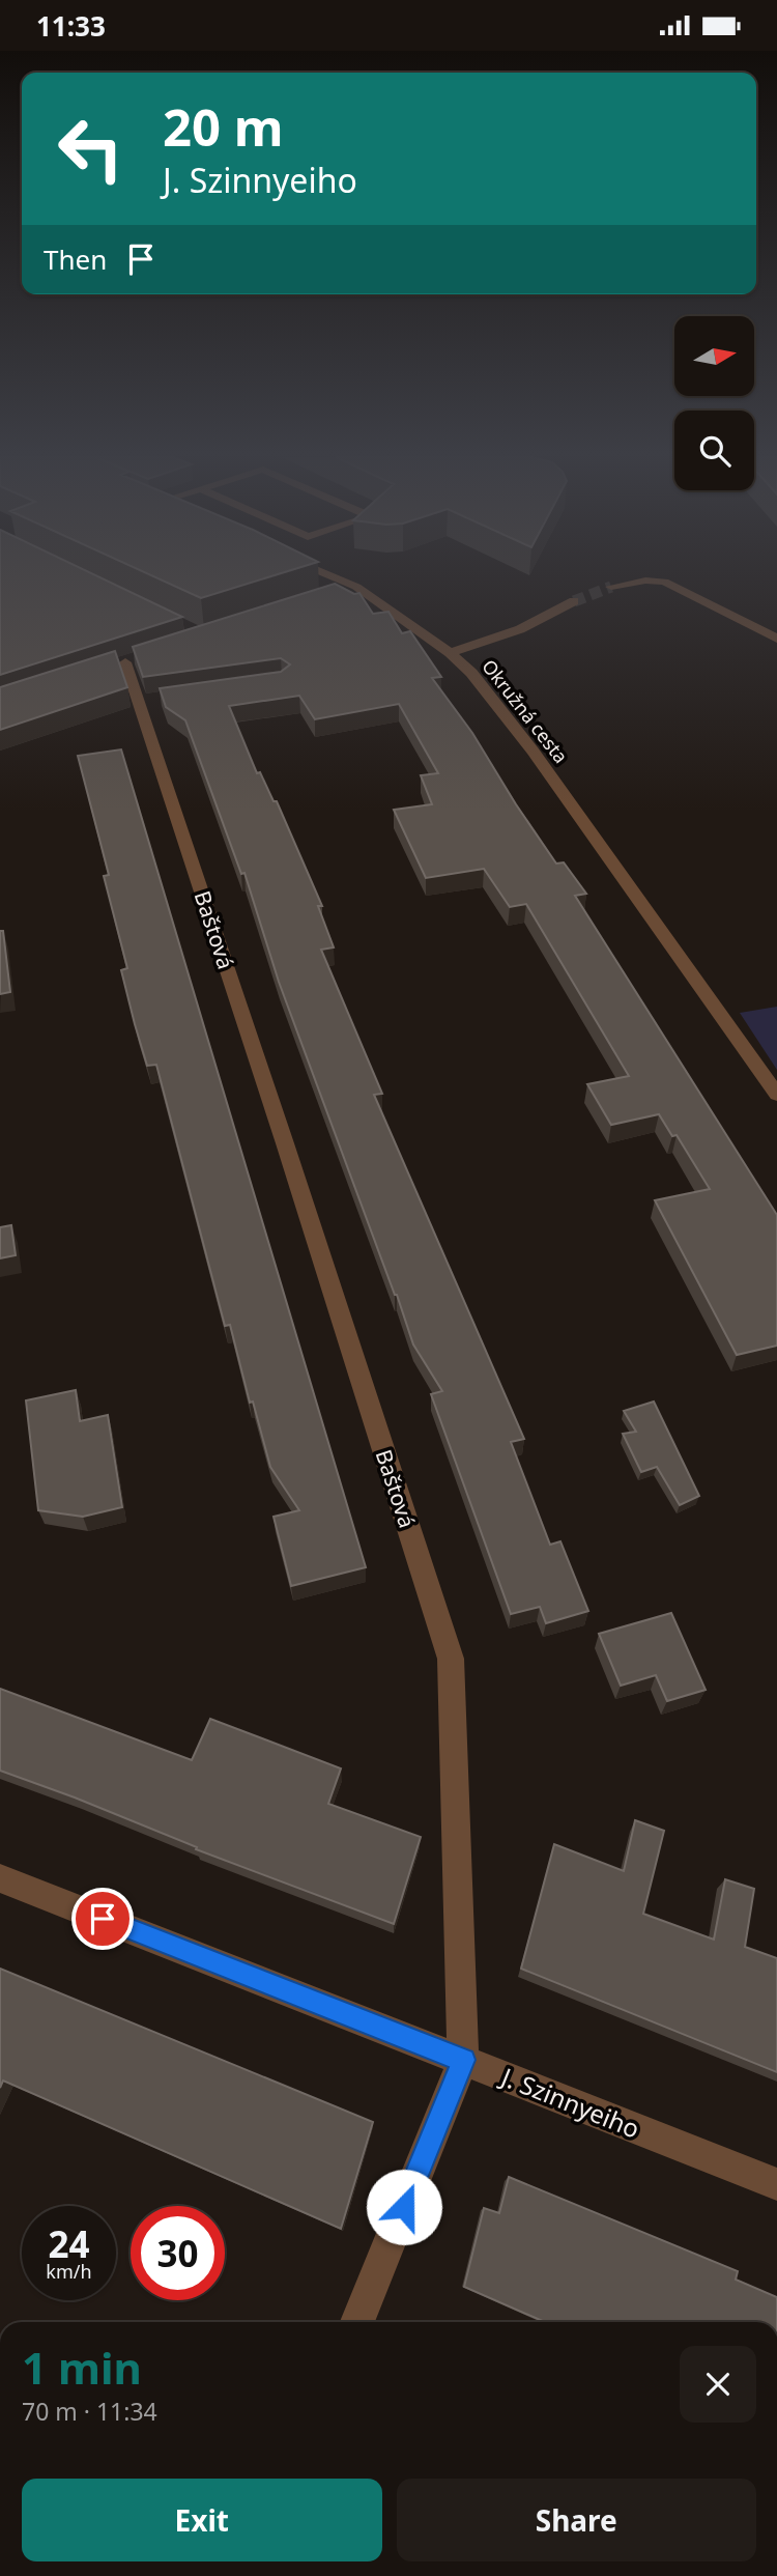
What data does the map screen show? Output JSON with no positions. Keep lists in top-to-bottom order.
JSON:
{
  "streets": {
    "street": ["Okružná cesta", "Baštová", "J. Szinnyeiho"]
  },
  "crossings": [
    ["Baštová", "J. Szinnyeiho"]
  ],
  "north": "right",
  "page": {
    "status": "11:33",
    "turn": ["20 m", "J. Szinnyeiho"],
    "then": "Then",
    "speed": "24 km/h",
    "limit": "30",
    "heading": ["1 min", "70 m · 11:34"],
    "buttons": ["Exit", "Share"]
  }
}
